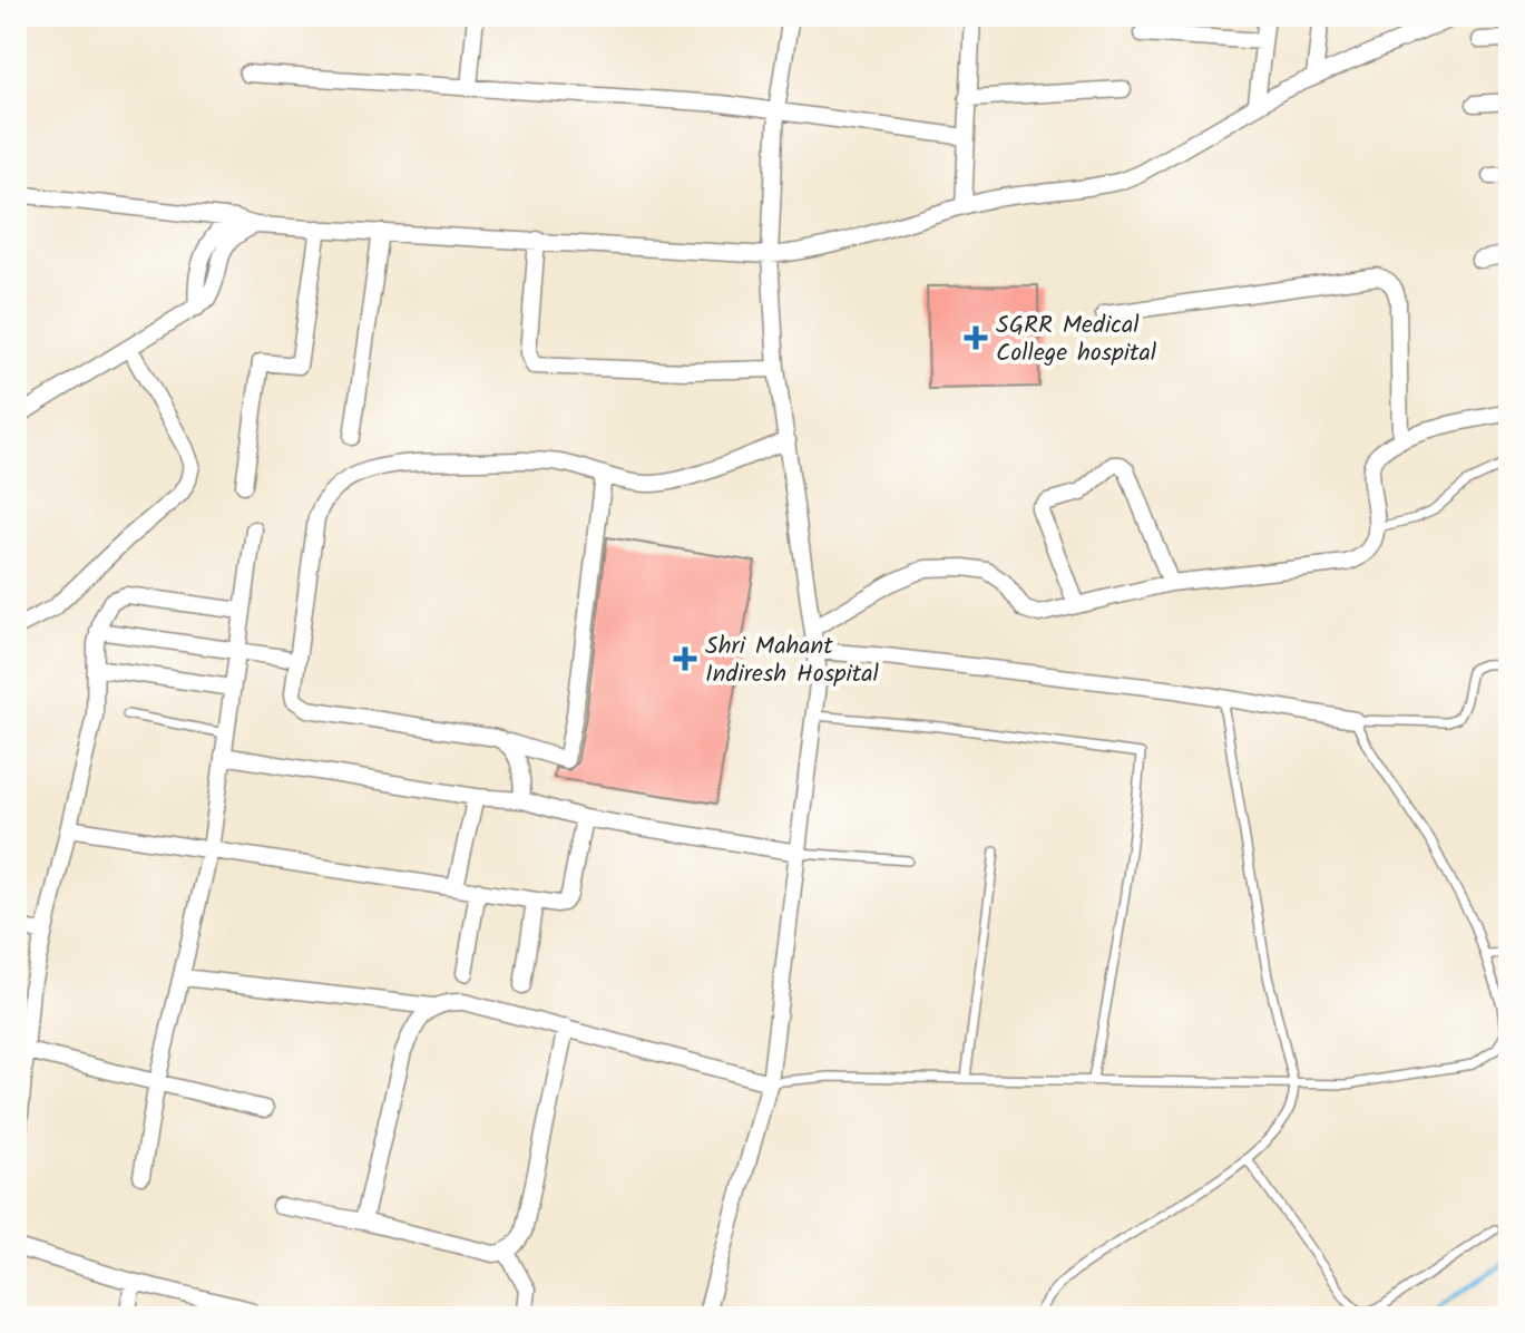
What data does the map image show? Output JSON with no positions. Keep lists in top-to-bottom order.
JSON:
{
  "places": {
    "health": ["SGRR Medical College hospital", "Shri Mahant Indiresh Hospital"]
  }
}
